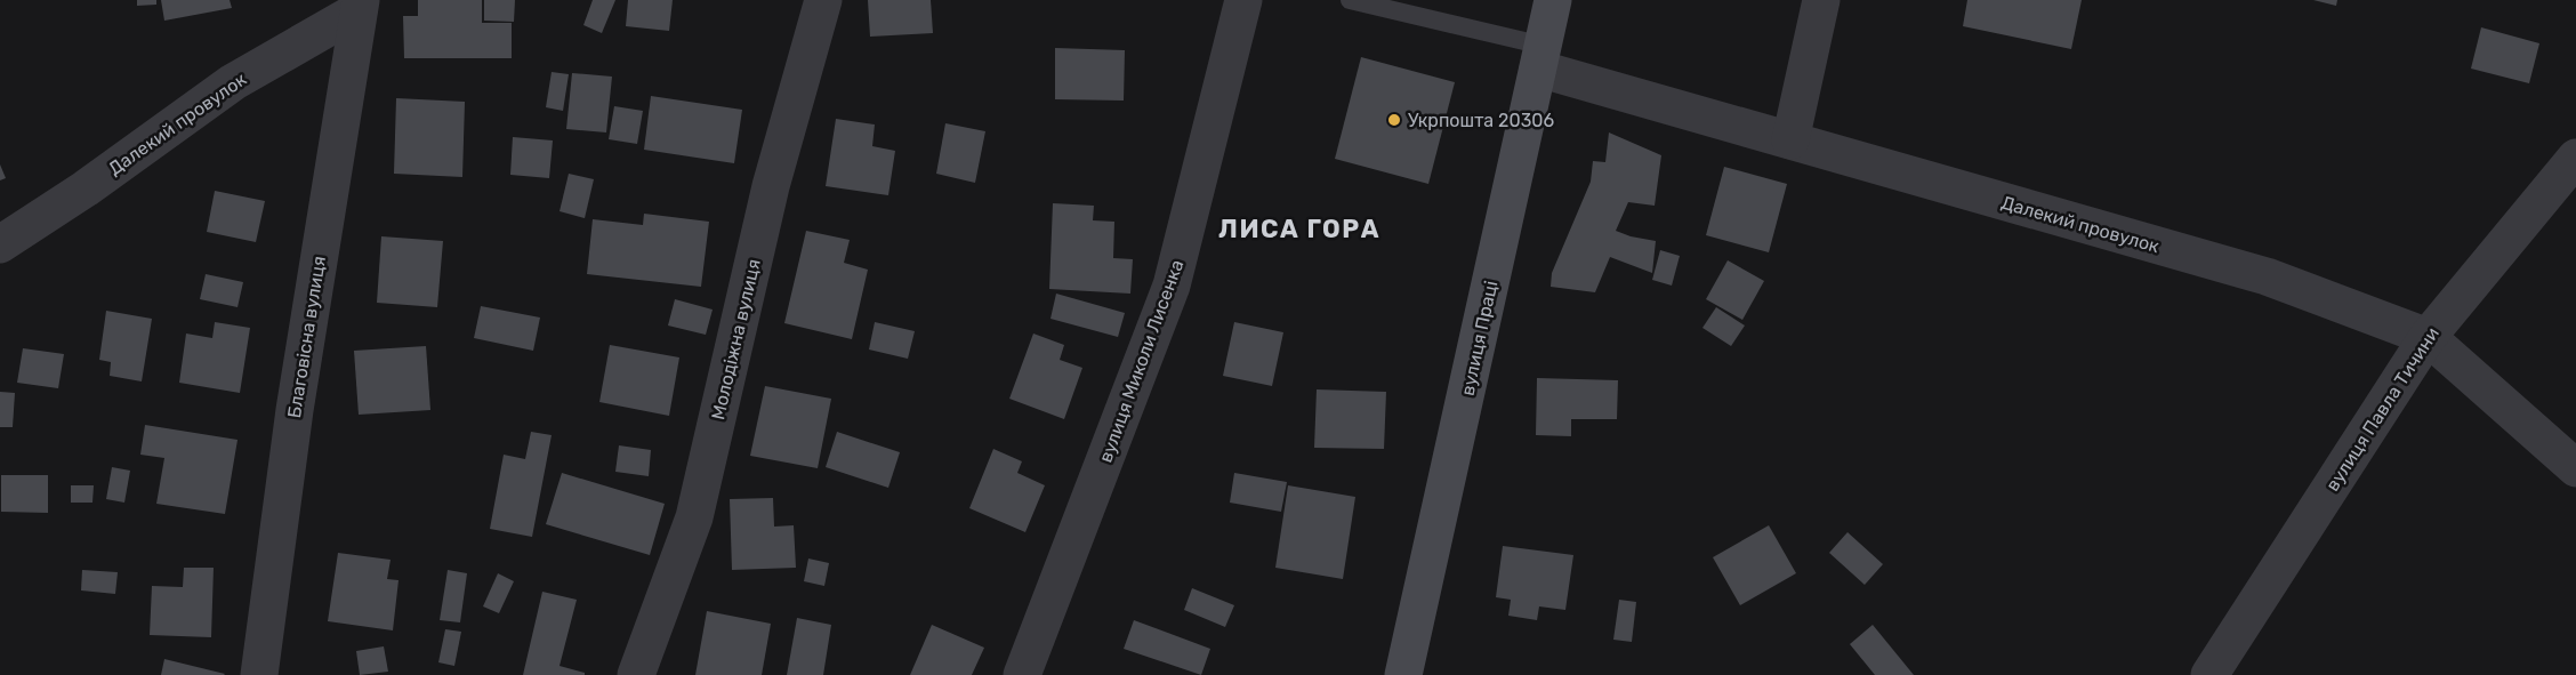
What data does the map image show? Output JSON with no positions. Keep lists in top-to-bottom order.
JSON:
{
  "streets": {
    "main road": ["вулиця Праці"],
    "street": [
      "Далекий провулок",
      "Благовісна вулиця",
      "Молодіжна вулиця",
      "вулиця Миколи Лисенка",
      "вулиця Павла Тичини"
    ]
  },
  "crossings": [
    ["Далекий провулок", "Благовісна вулиця"],
    ["Далекий провулок", "вулиця Праці"],
    ["Далекий провулок", "вулиця Павла Тичини"]
  ],
  "districts": ["ЛИСА ГОРА"],
  "places": ["Укрпошта 20306"]
}
